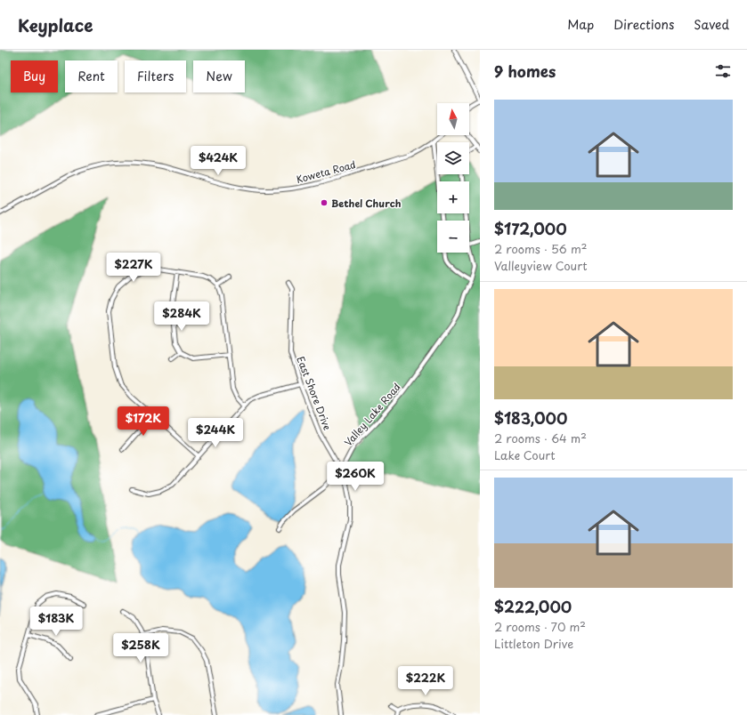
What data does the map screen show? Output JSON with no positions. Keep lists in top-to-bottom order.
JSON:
{
  "streets": {
    "street": ["Koweta Road", "East Shore Drive", "Valley Lake Road"]
  },
  "crossings": [
    ["East Shore Drive", "Valley Lake Road"]
  ],
  "places": ["Bethel Church"],
  "north": "top",
  "page": {
    "header": "Keyplace",
    "nav": ["Map", "Directions", "Saved"],
    "heading": "9 homes",
    "chip": [
      "Buy",
      "Rent",
      "Filters",
      "New"
    ],
    "list": [
      {
        "name": "$172,000",
        "note": "2 rooms · 56 m² · Valleyview Court"
      },
      {
        "name": "$183,000",
        "note": "2 rooms · 64 m² · Lake Court"
      },
      {
        "name": "$222,000",
        "note": "2 rooms · 70 m² · Littleton Drive"
      }
    ],
    "map_buttons": ["+", "−"],
    "price": [
      "$424K",
      "$227K",
      "$284K",
      "$172K",
      "$244K",
      "$260K",
      "$183K",
      "$258K",
      "$222K"
    ]
  }
}
